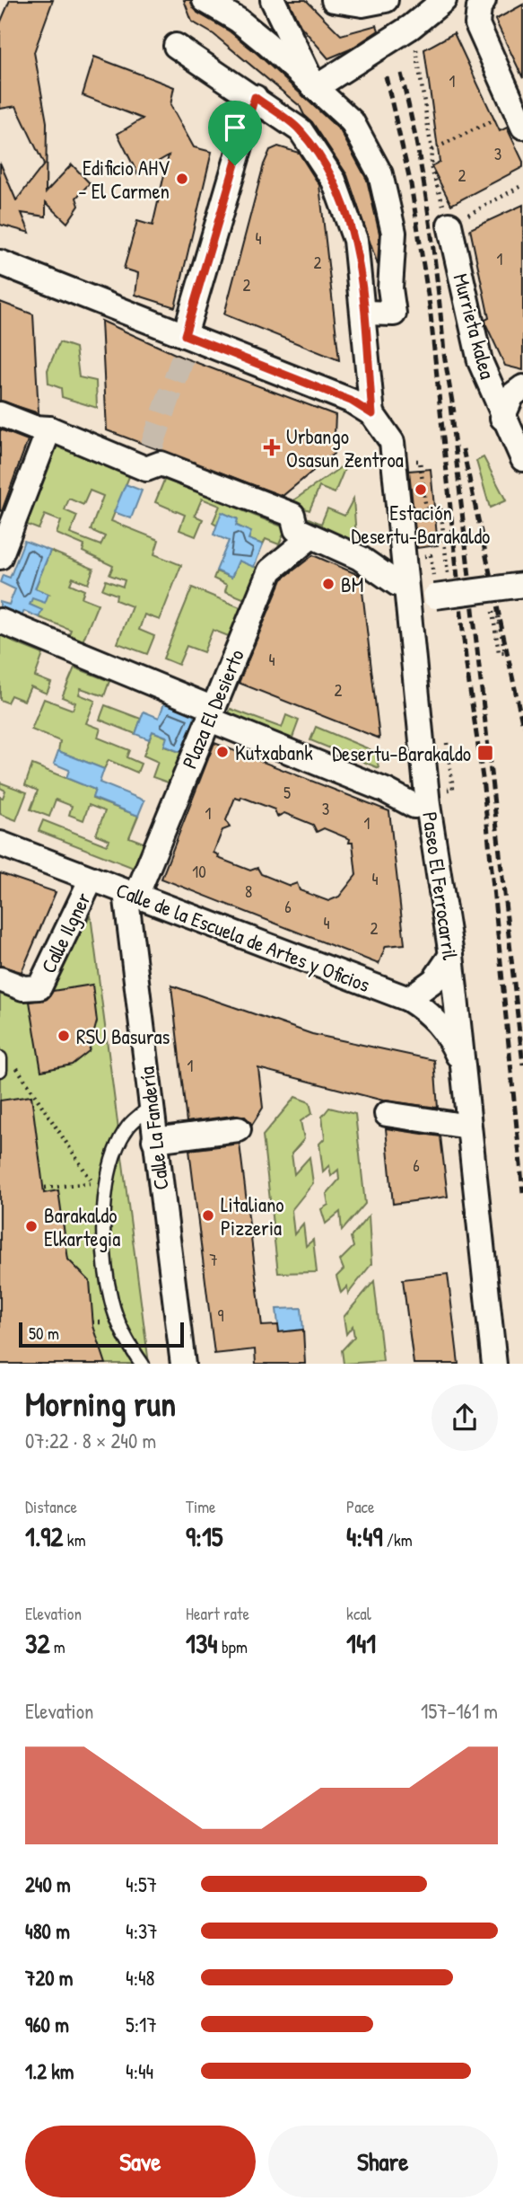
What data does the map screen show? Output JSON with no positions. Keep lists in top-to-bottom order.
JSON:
{
  "streets": {
    "street": [
      "Murrieta kalea",
      "Plaza El Desierto",
      "Paseo El Ferrocarril",
      "Calle Ilgner",
      "Calle de la Escuela de Artes y Oficios",
      "Calle La Fandería"
    ]
  },
  "crossings": [
    ["Plaza El Desierto", "Calle de la Escuela de Artes y Oficios"],
    ["Plaza El Desierto", "Calle La Fandería"],
    ["Paseo El Ferrocarril", "Calle de la Escuela de Artes y Oficios"],
    ["Calle Ilgner", "Calle de la Escuela de Artes y Oficios"],
    ["Calle de la Escuela de Artes y Oficios", "Calle La Fandería"]
  ],
  "places": {
    "other": [
      "Edificio AHV - El Carmen",
      "Estación Desertu-Barakaldo",
      "BM",
      "Kutxabank",
      "RSU Basuras",
      "Litaliano Pizzeria",
      "Barakaldo Elkartegia"
    ],
    "health": ["Urbango Osasun Zentroa"],
    "transit": ["Desertu-Barakaldo"]
  },
  "house_numbers": [
    "1",
    "3",
    "2",
    "4",
    "1",
    "2",
    "2",
    "4",
    "2",
    "5",
    "3",
    "1",
    "1",
    "10",
    "4",
    "8",
    "6",
    "4",
    "2",
    "1",
    "6",
    "7",
    "9"
  ],
  "scale_bar": "50 m",
  "page": {
    "scale": "50 m",
    "heading": ["Morning run", "07:22 · 8 × 240 m"],
    "stats": [
      ["Distance", "1.92 km"],
      ["Time", "9:15"],
      ["Pace", "4:49 /km"],
      ["Elevation", "32 m"],
      ["Heart rate", "134 bpm"],
      ["kcal", "141"]
    ],
    "chart": ["Elevation", "157–161 m"],
    "list": [
      {
        "name": "240 m",
        "note": "4:57"
      },
      {
        "name": "480 m",
        "note": "4:37"
      },
      {
        "name": "720 m",
        "note": "4:48"
      },
      {
        "name": "960 m",
        "note": "5:17"
      },
      {
        "name": "1.2 km",
        "note": "4:44"
      }
    ],
    "buttons": ["Save", "Share"]
  }
}
